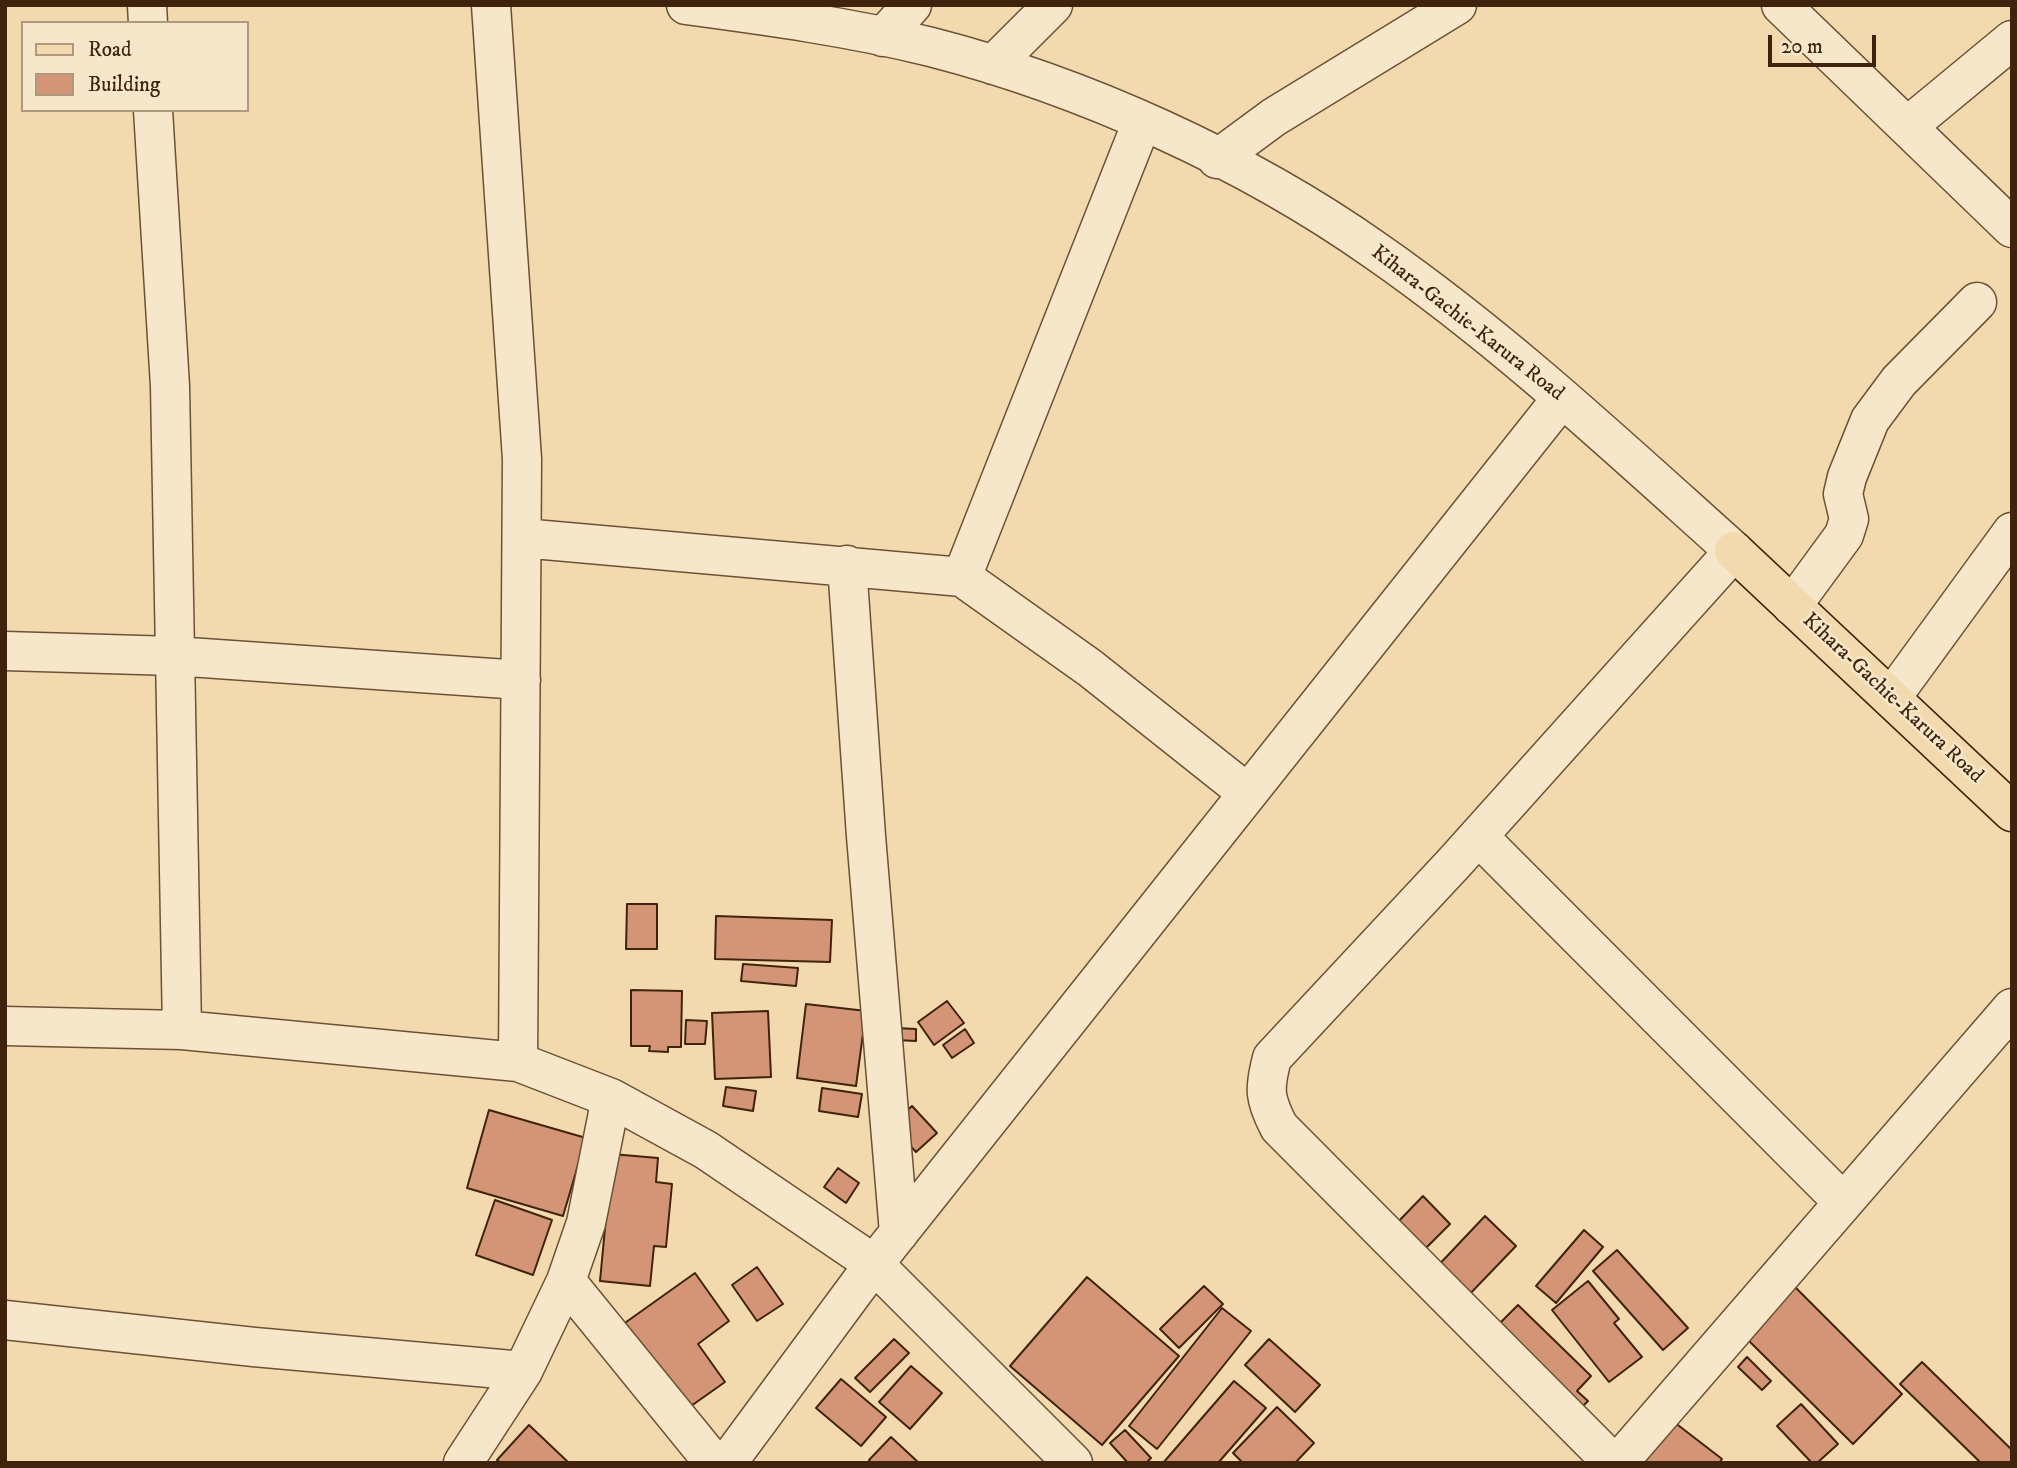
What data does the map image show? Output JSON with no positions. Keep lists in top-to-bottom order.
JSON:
{
  "streets": {
    "main road": ["Kihara-Gachie-Karura Road"]
  },
  "legend": ["Road", "Building"],
  "scale_bar": "20 m"
}
